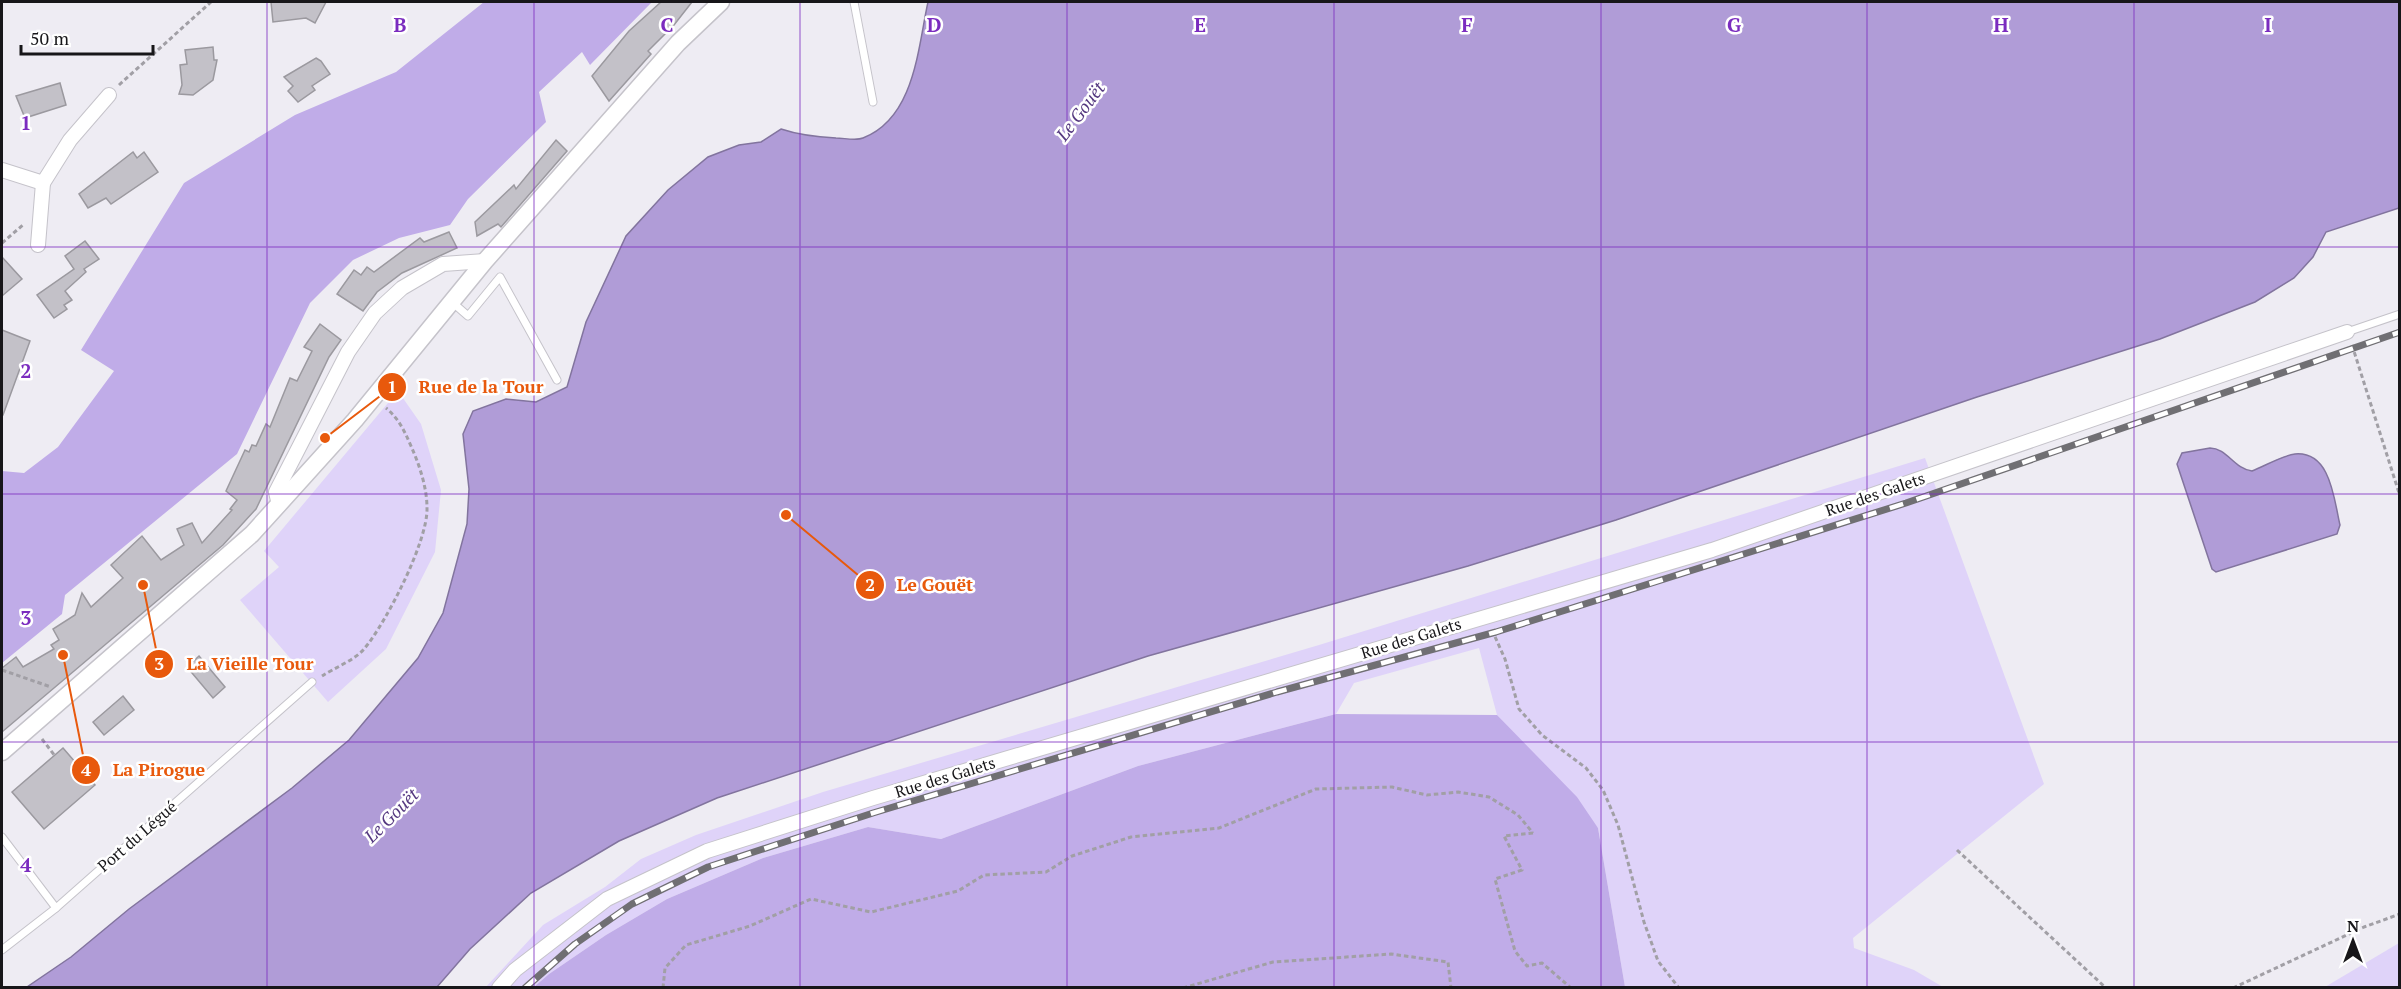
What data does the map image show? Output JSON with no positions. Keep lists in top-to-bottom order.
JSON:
{
  "streets": {
    "street": ["Rue des Galets"],
    "lane": ["Port du Légué"]
  },
  "water": ["Le Gouët"],
  "places": [
    "Rue de la Tour",
    "Le Gouët",
    "La Vieille Tour",
    "La Pirogue"
  ],
  "scale_bar": "50 m",
  "north": "top",
  "grid": {
    "columns": [
      "B",
      "C",
      "D",
      "E",
      "F",
      "G",
      "H",
      "I"
    ],
    "rows": [
      "1",
      "2",
      "3",
      "4"
    ]
  }
}
